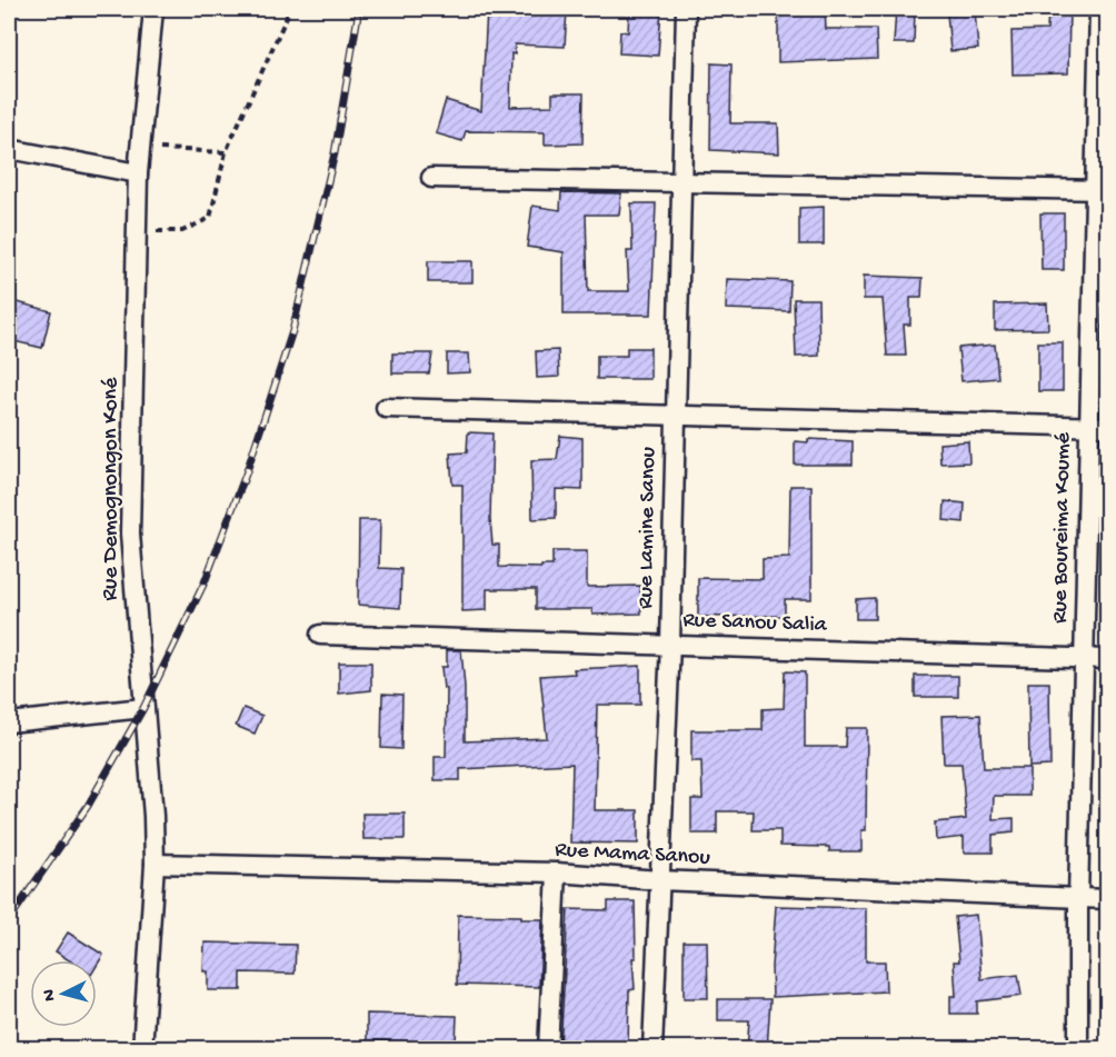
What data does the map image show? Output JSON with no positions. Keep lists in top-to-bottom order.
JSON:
{
  "streets": {
    "street": [
      "Rue Demognongon Koné",
      "Rue Lamine Sanou",
      "Rue Boureima Koumé",
      "Rue Sanou Salia",
      "Rue Mama Sanou"
    ]
  },
  "crossings": [
    ["Rue Demognongon Koné", "Rue Mama Sanou"],
    ["Rue Lamine Sanou", "Rue Sanou Salia"],
    ["Rue Lamine Sanou", "Rue Mama Sanou"],
    ["Rue Boureima Koumé", "Rue Sanou Salia"],
    ["Rue Boureima Koumé", "Rue Mama Sanou"]
  ],
  "north": "left"
}
